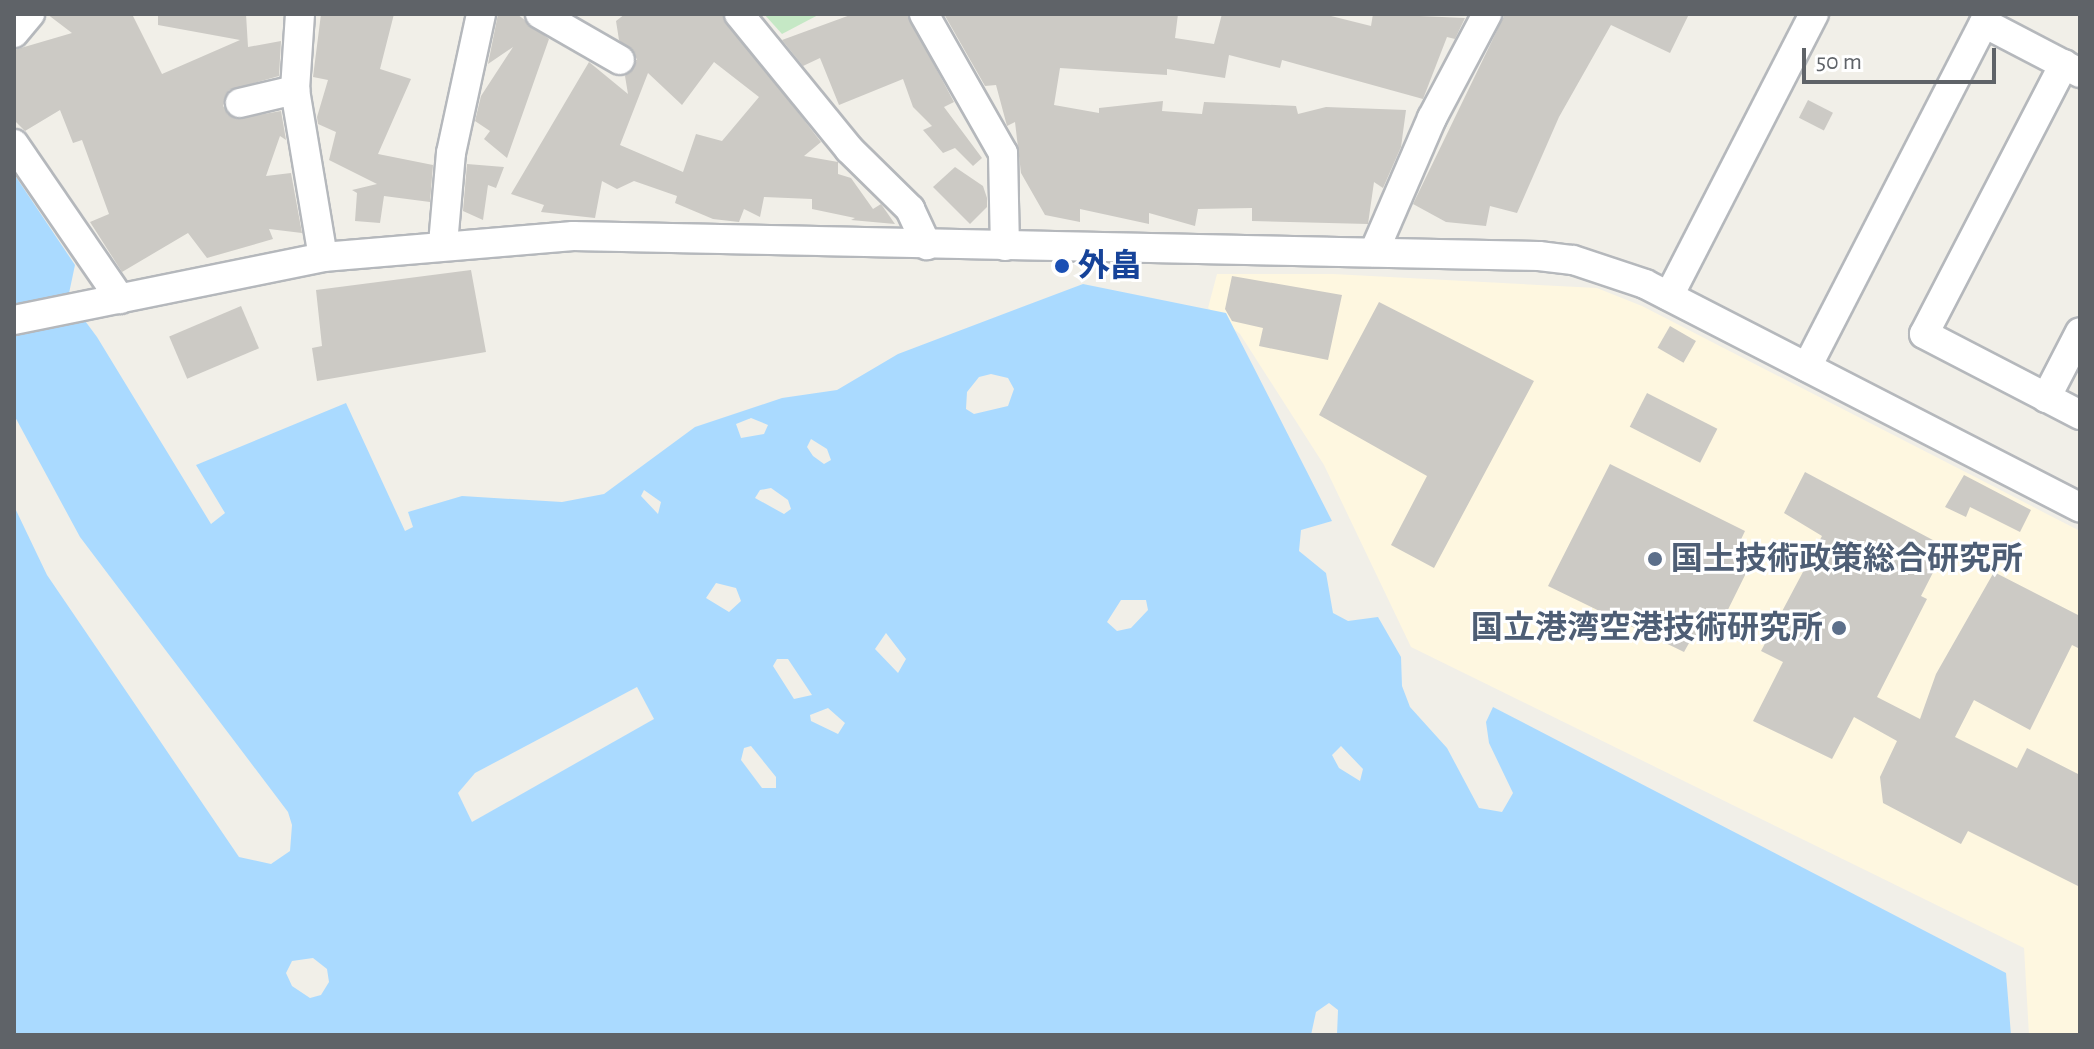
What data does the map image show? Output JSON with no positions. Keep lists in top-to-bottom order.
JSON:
{
  "places": ["外畠", "国土技術政策総合研究所", "国立港湾空港技術研究所"],
  "scale_bar": "50 m"
}
